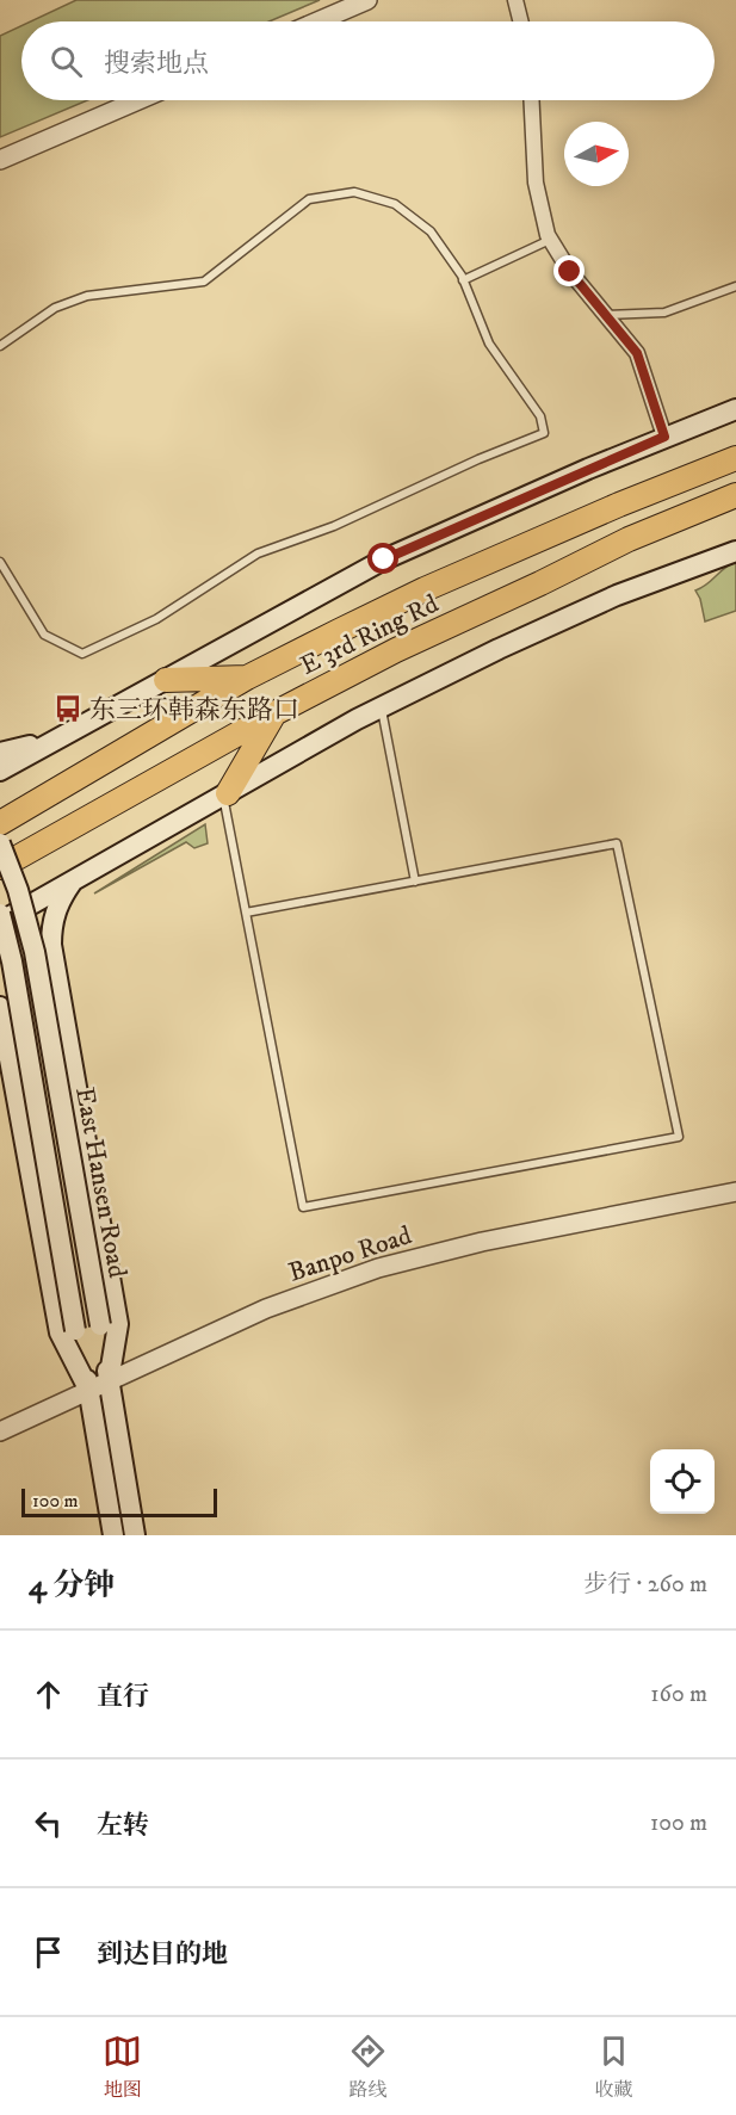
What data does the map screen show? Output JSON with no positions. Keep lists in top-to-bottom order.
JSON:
{
  "streets": {
    "highway": ["E 3rd Ring Rd"],
    "main road": ["East Hansen Road"],
    "street": ["Banpo Road"]
  },
  "crossings": [
    ["East Hansen Road", "Banpo Road"]
  ],
  "places": {
    "bus stop": ["东三环韩森东路口"]
  },
  "scale_bar": "100 m",
  "north": "right",
  "page": {
    "search": "搜索地点",
    "scale": "100 m",
    "heading": ["4 分钟", "步行 · 260 m"],
    "list": [
      ["直行", "160 m"],
      ["左转", "100 m"],
      "到达目的地"
    ],
    "nav": ["地图", "路线", "收藏"]
  }
}
